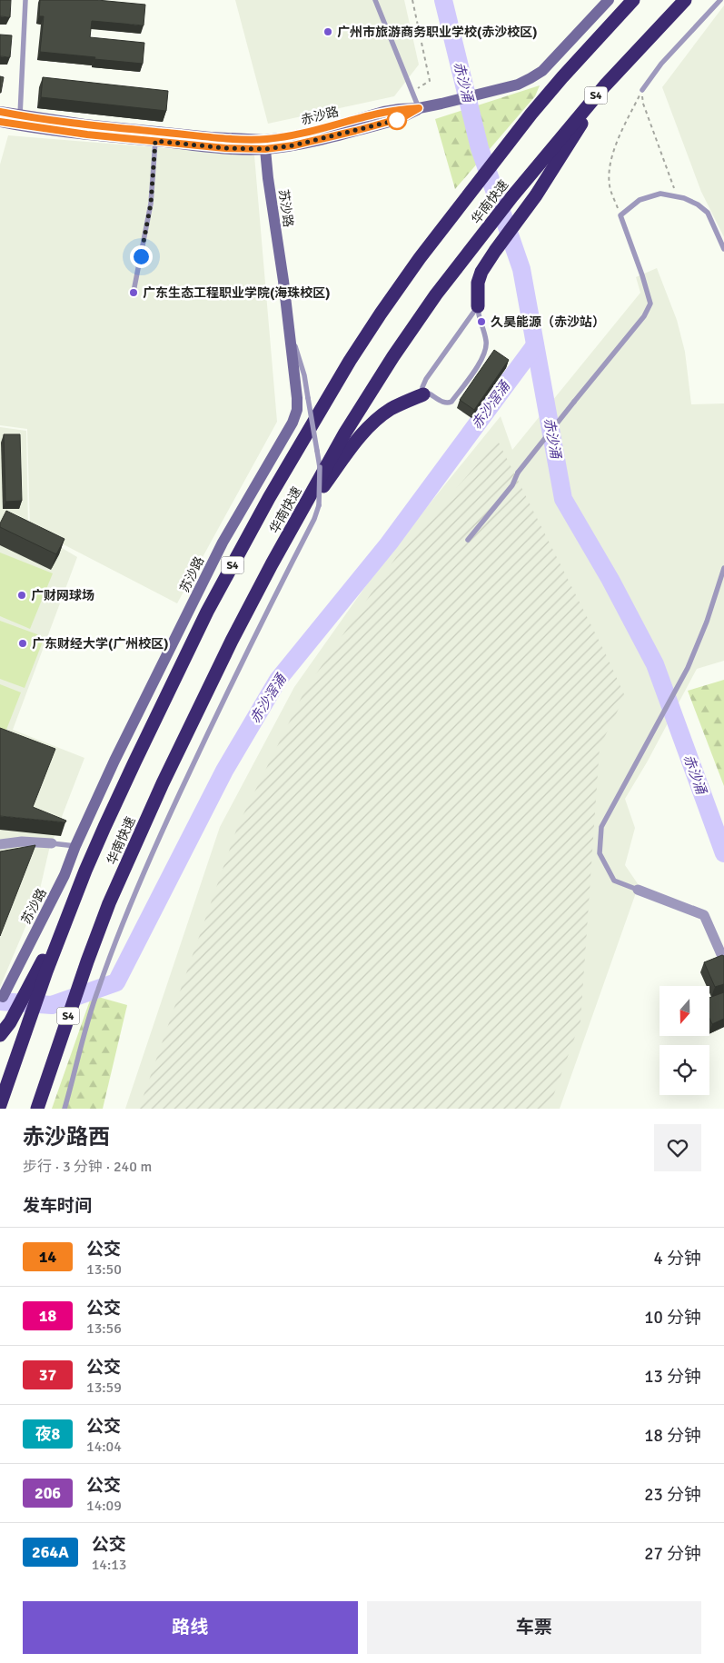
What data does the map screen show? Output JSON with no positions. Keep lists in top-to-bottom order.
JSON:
{
  "streets": {
    "highway": ["S4", "华南快速"],
    "main road": ["赤沙路", "苏沙路"]
  },
  "crossings": [
    ["赤沙路", "苏沙路"]
  ],
  "water": ["赤沙涌", "赤沙滘涌"],
  "places": [
    "广州市旅游商务职业学校(赤沙校区)",
    "广东生态工程职业学院(海珠校区)",
    "久昊能源（赤沙站）",
    "广财网球场",
    "广东财经大学(广州校区)"
  ],
  "lines": ["bus line 14"],
  "north": "bottom",
  "page": {
    "heading": [
      ["赤沙路西", "步行 · 3 分钟 · 240 m"],
      "发车时间"
    ],
    "list": [
      {
        "mark": "14",
        "name": "公交",
        "note": "13:50",
        "value": "4 分钟"
      },
      {
        "mark": "18",
        "name": "公交",
        "note": "13:56",
        "value": "10 分钟"
      },
      {
        "mark": "37",
        "name": "公交",
        "note": "13:59",
        "value": "13 分钟"
      },
      {
        "mark": "夜8",
        "name": "公交",
        "note": "14:04",
        "value": "18 分钟"
      },
      {
        "mark": "206",
        "name": "公交",
        "note": "14:09",
        "value": "23 分钟"
      },
      {
        "mark": "264A",
        "name": "公交",
        "note": "14:13",
        "value": "27 分钟"
      }
    ],
    "buttons": ["路线", "车票"]
  }
}
